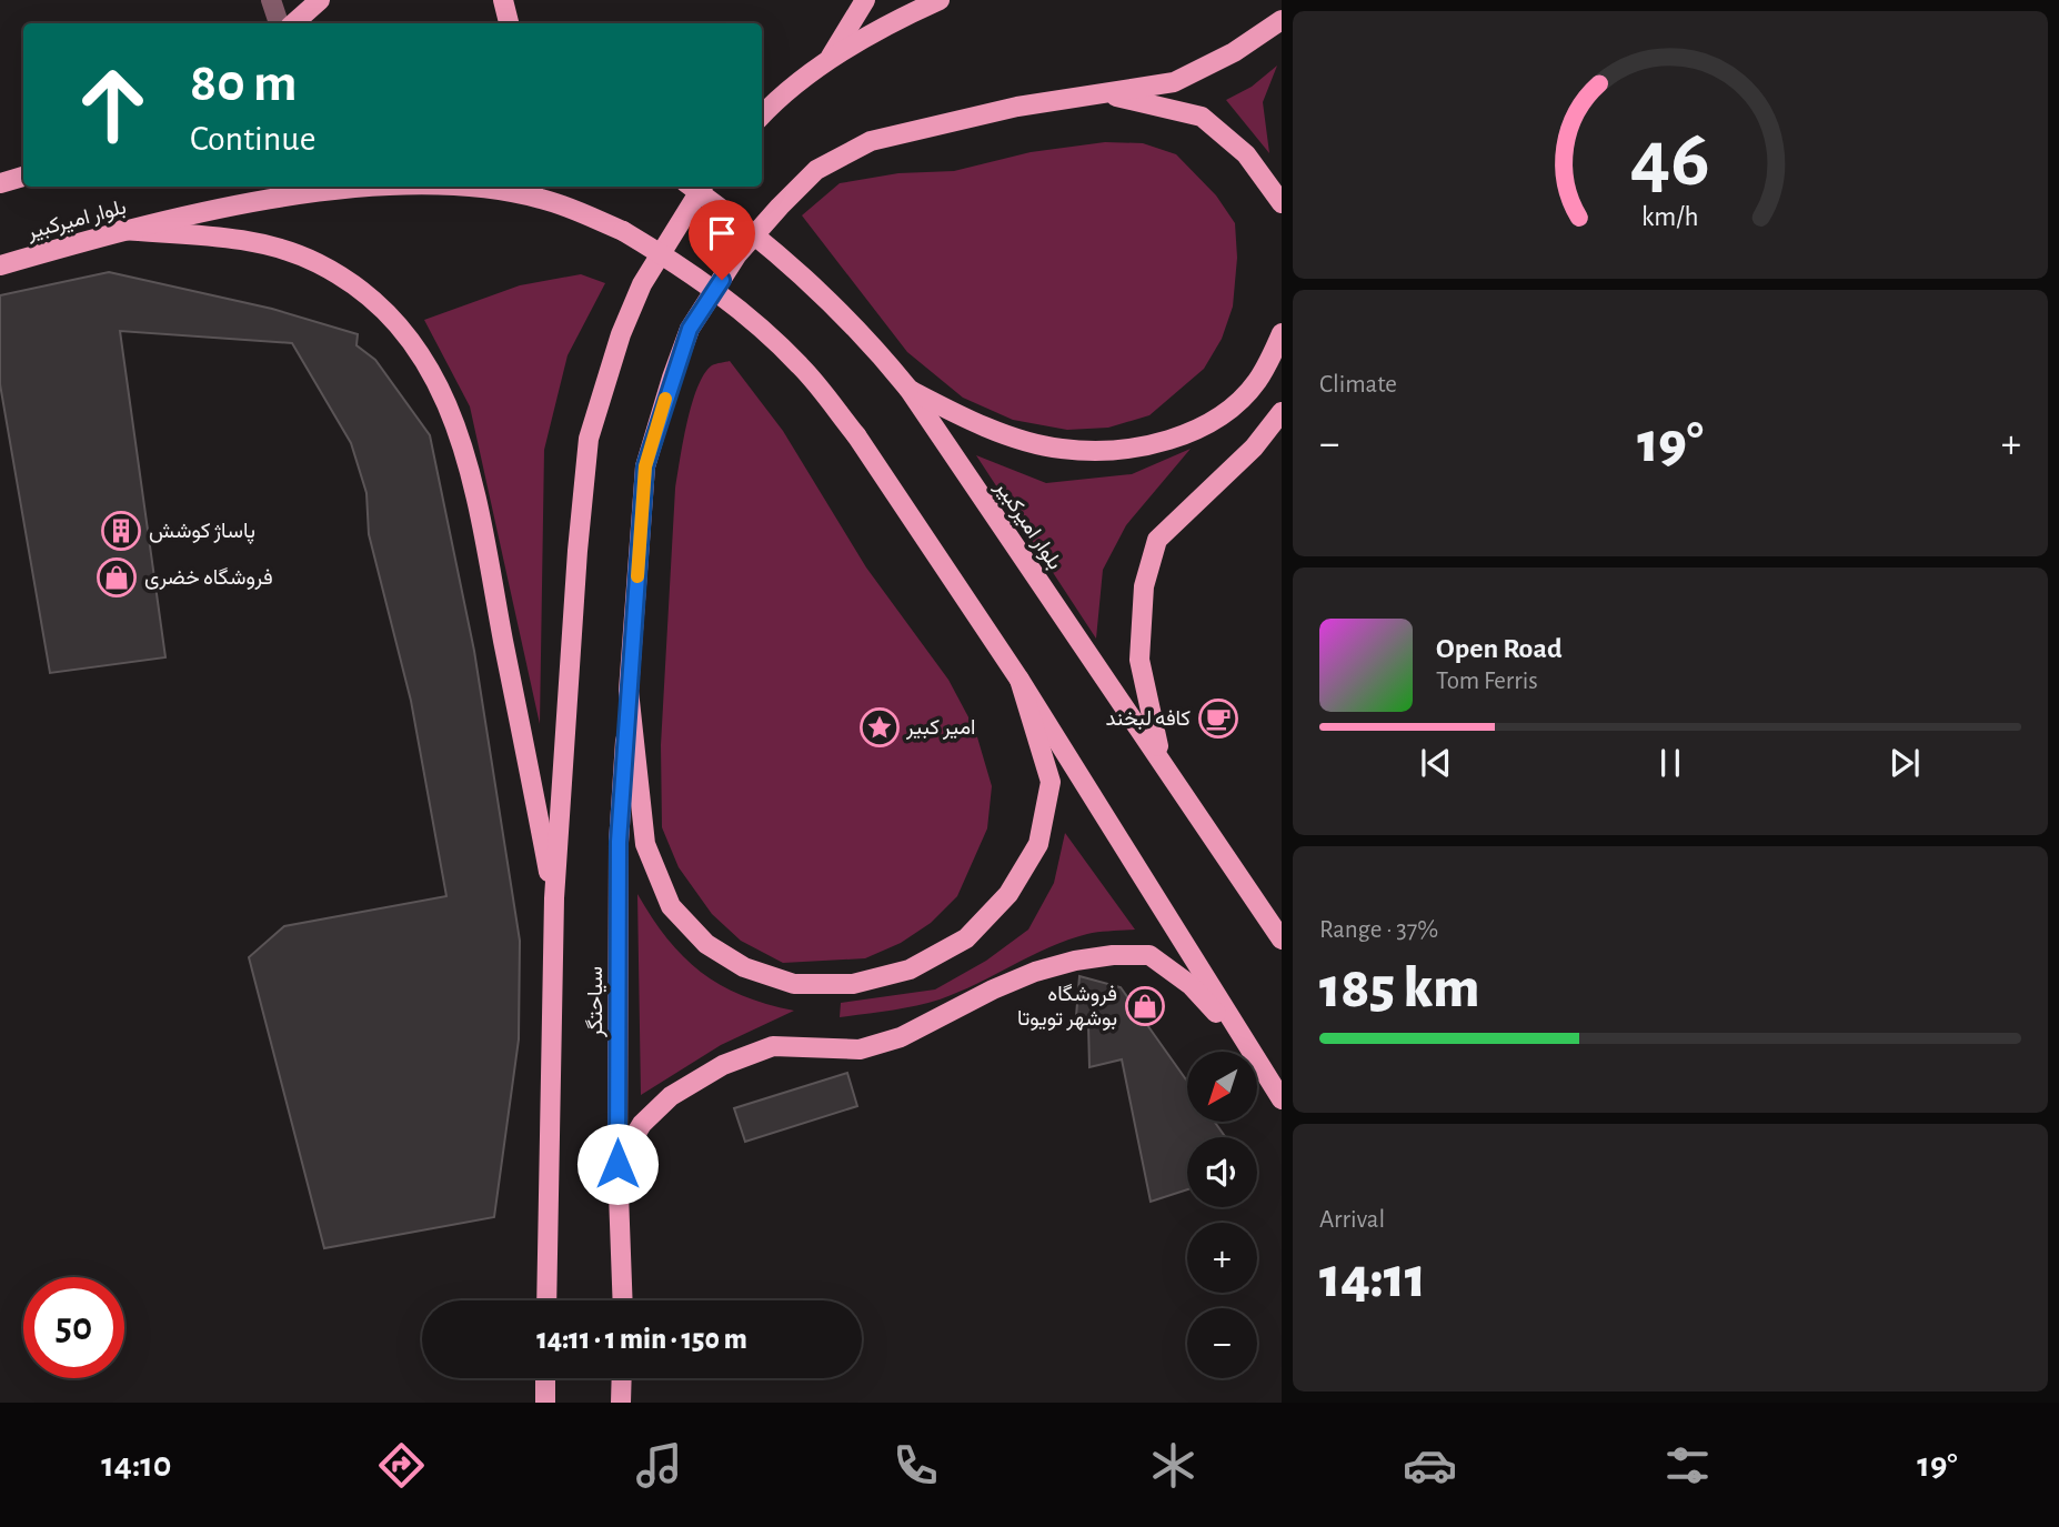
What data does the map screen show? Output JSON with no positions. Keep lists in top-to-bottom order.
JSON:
{
  "streets": {
    "main road": ["بلوار امیرکبیر", "سیاحتگر"]
  },
  "places": {
    "building": ["پاساژ کوشش"],
    "shop": ["فروشگاه خضری", "فروشگاه بوشهر تویوتا"],
    "cafe": ["کافه لبخند"],
    "place": ["امیر کبیر"]
  },
  "north": "bottom left",
  "page": {
    "turn": ["80 m", "Continue"],
    "tile": [
      "Climate",
      ["Range · 37%", "185 km"],
      ["Arrival", "14:11"]
    ],
    "heat": ["−", "19°", "+"],
    "song": ["Open Road", "Tom Ferris"],
    "map_buttons": ["+", "−"],
    "limit": "50",
    "trip": "14:11 · 1 min · 150 m",
    "tabs": ["14:10", "19°"],
    "gauge": ["46", "km/h"]
  }
}
